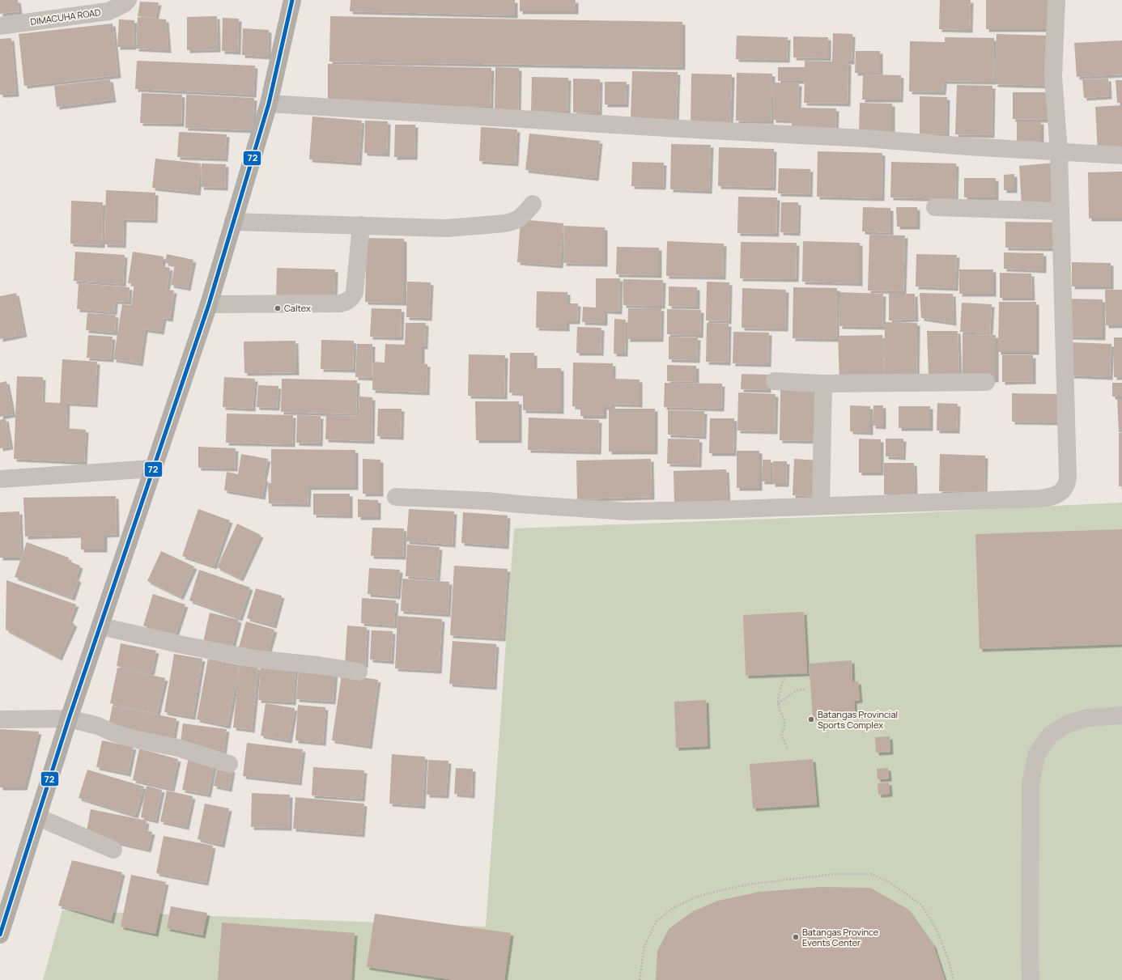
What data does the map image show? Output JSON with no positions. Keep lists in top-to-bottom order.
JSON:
{
  "streets": {
    "street": ["DIMACUHA ROAD"]
  },
  "places": ["Caltex", "Batangas Provincial Sports Complex", "Batangas Province Events Center"],
  "lines": ["transit line 72"]
}
